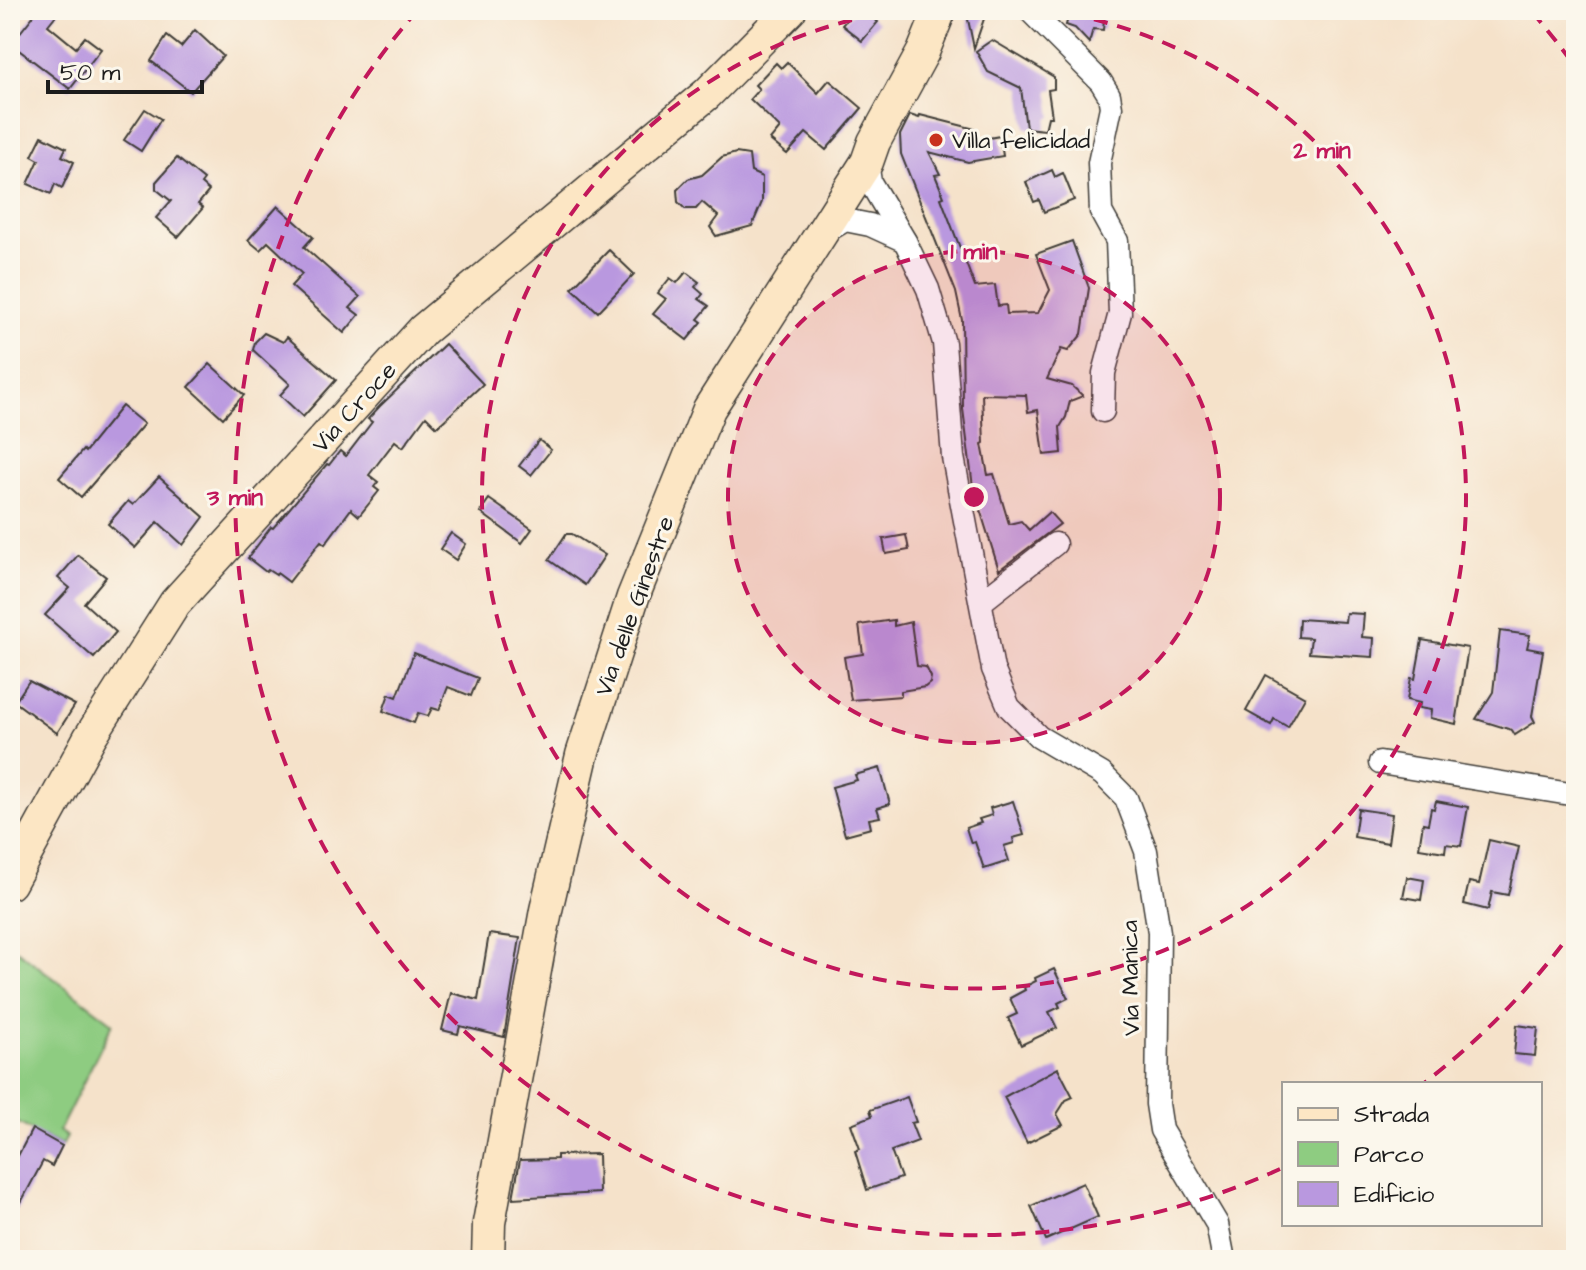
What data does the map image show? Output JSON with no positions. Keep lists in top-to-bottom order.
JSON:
{
  "streets": {
    "street": ["Via Croce", "Via delle Ginestre", "Via Manica"]
  },
  "crossings": [
    ["Via delle Ginestre", "Via Manica"]
  ],
  "places": ["Villa felicidad"],
  "legend": ["Strada", "Parco", "Edificio"],
  "scale_bar": "50 m",
  "rings": ["2 min", "1 min", "3 min"]
}
